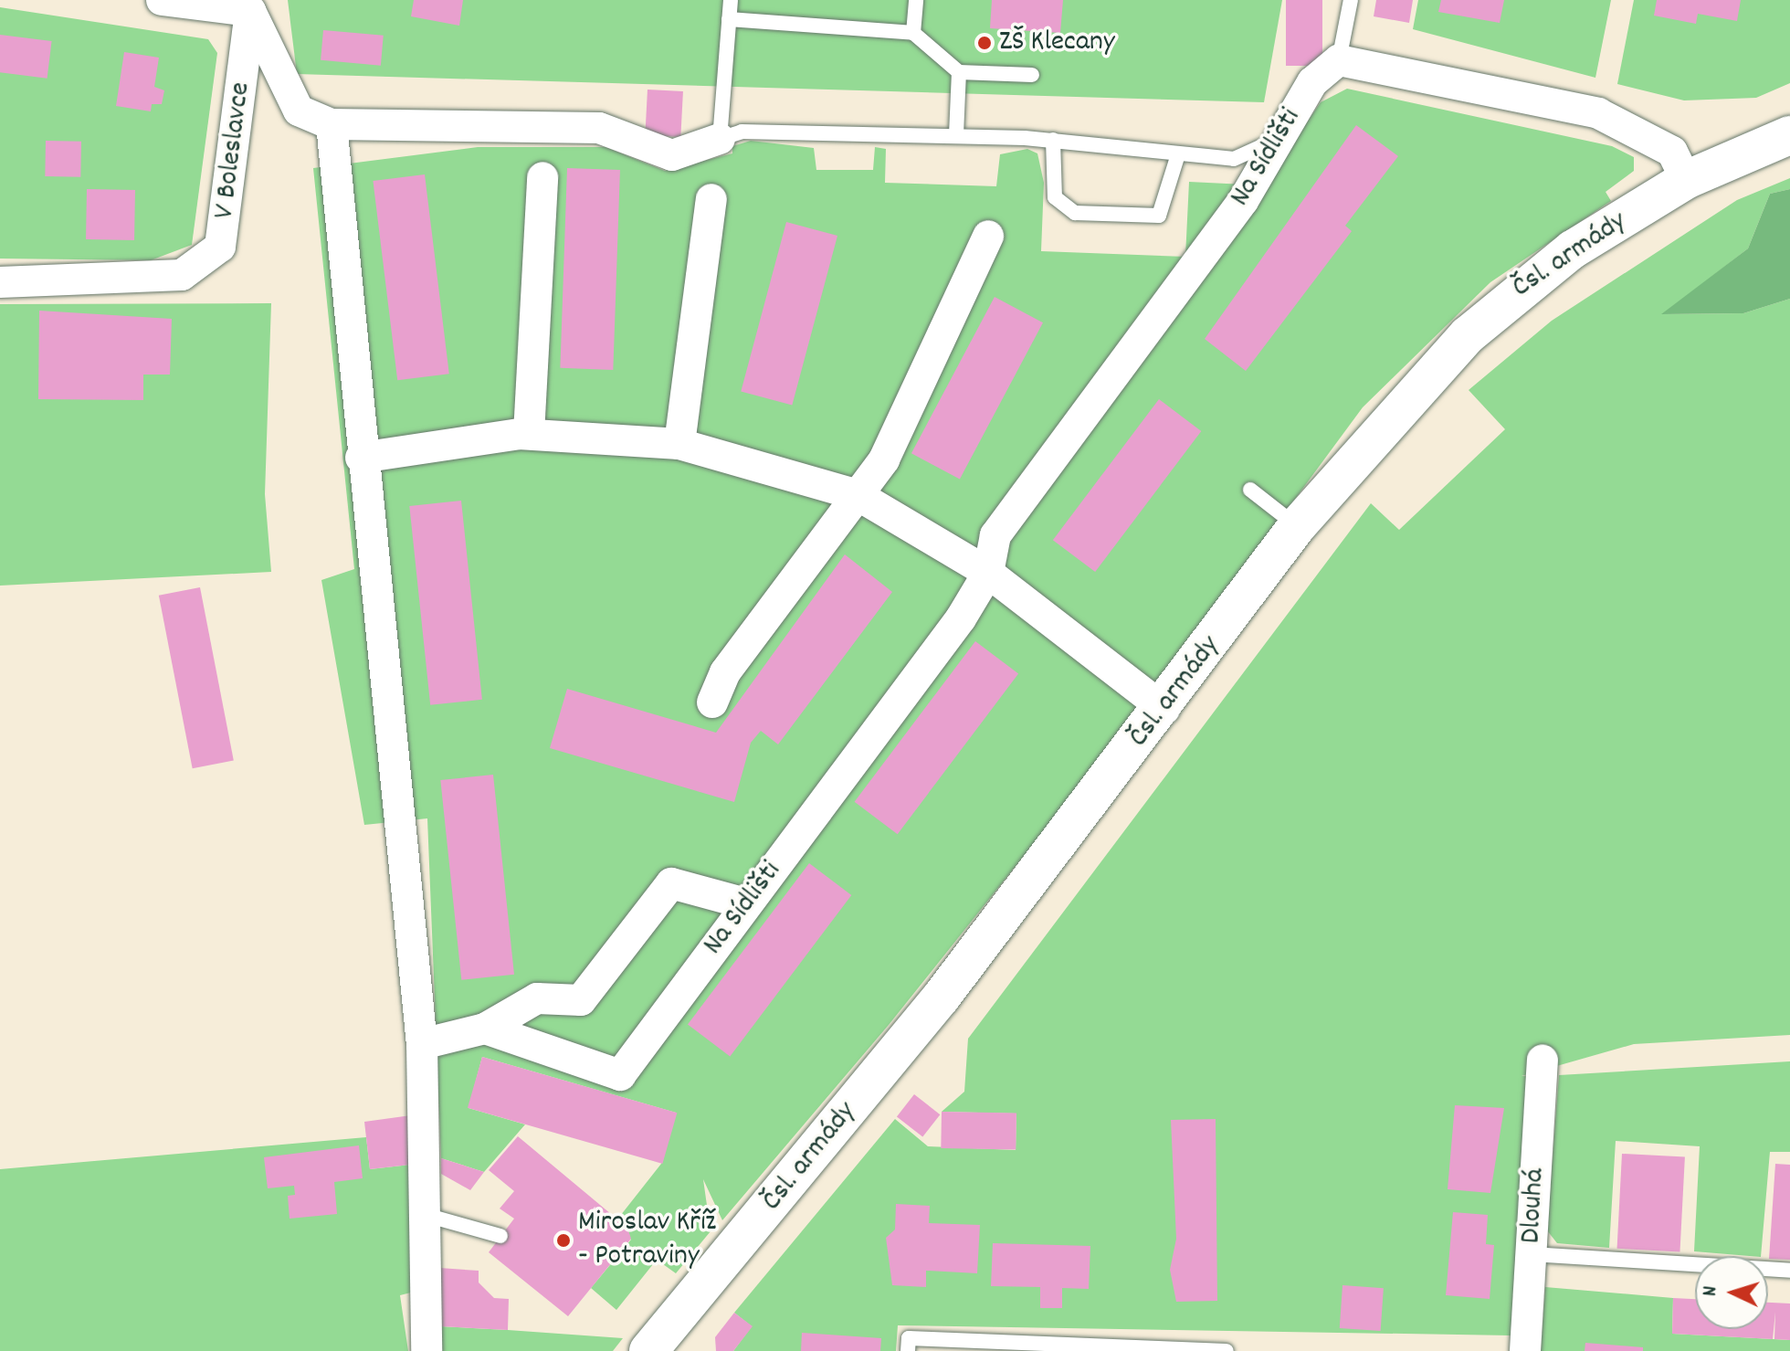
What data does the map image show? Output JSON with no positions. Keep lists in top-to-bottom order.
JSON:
{
  "streets": {
    "street": [
      "V Boleslavce",
      "Na Sídlišti",
      "Čsl. armády",
      "Dlouhá"
    ]
  },
  "places": ["ZŠ Klecany", "Miroslav Kříž - Potraviny"],
  "north": "left"
}
